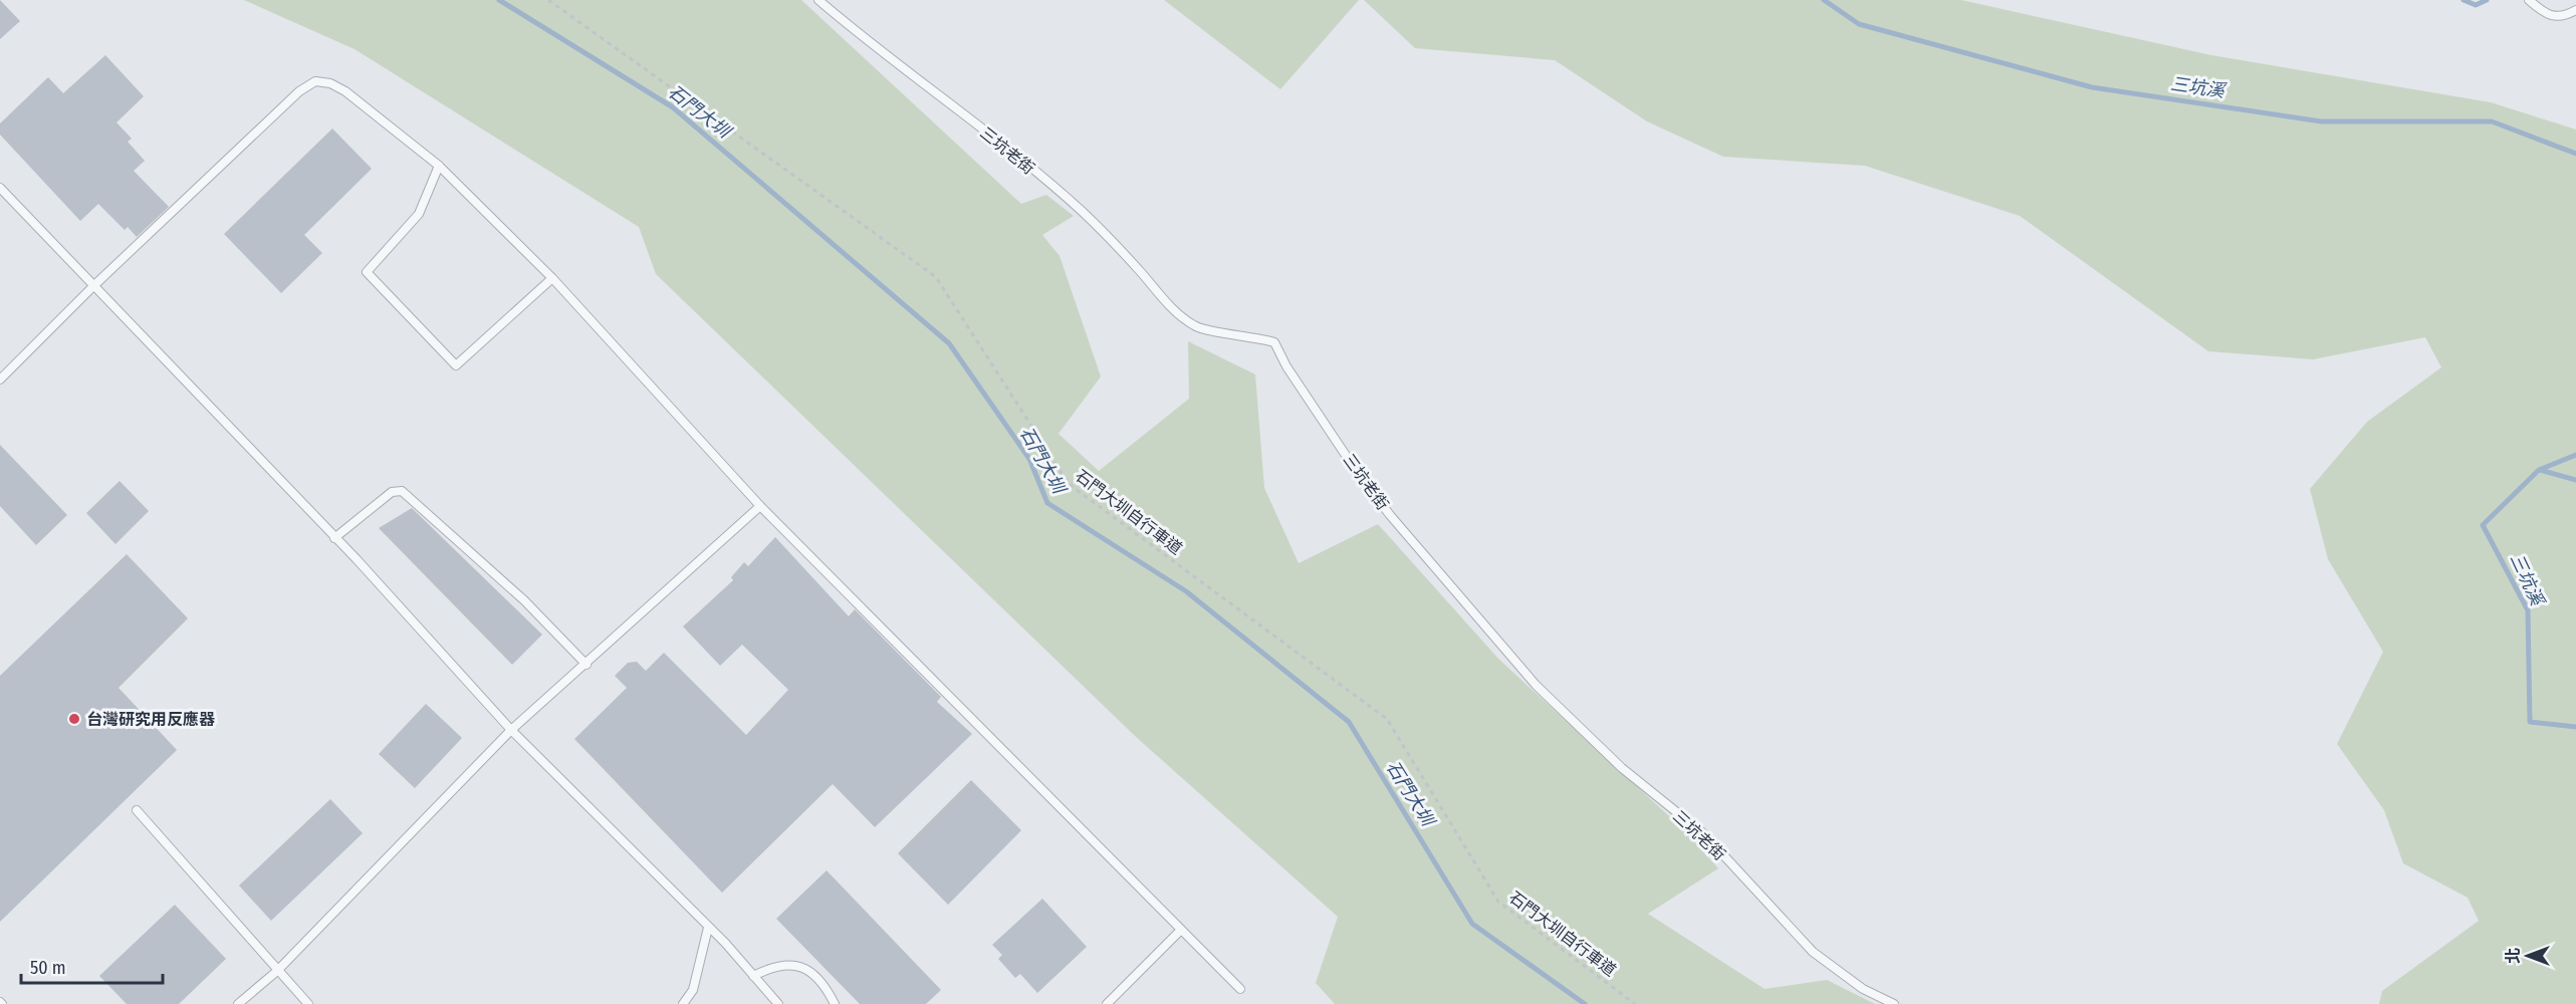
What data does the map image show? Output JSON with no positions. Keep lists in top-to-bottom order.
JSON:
{
  "streets": {
    "lane": ["三坑老街"],
    "path": ["石門大圳自行車道"]
  },
  "water": ["三坑溪", "石門大圳"],
  "places": ["台灣研究用反應器"],
  "scale_bar": "50 m",
  "north": "left"
}
